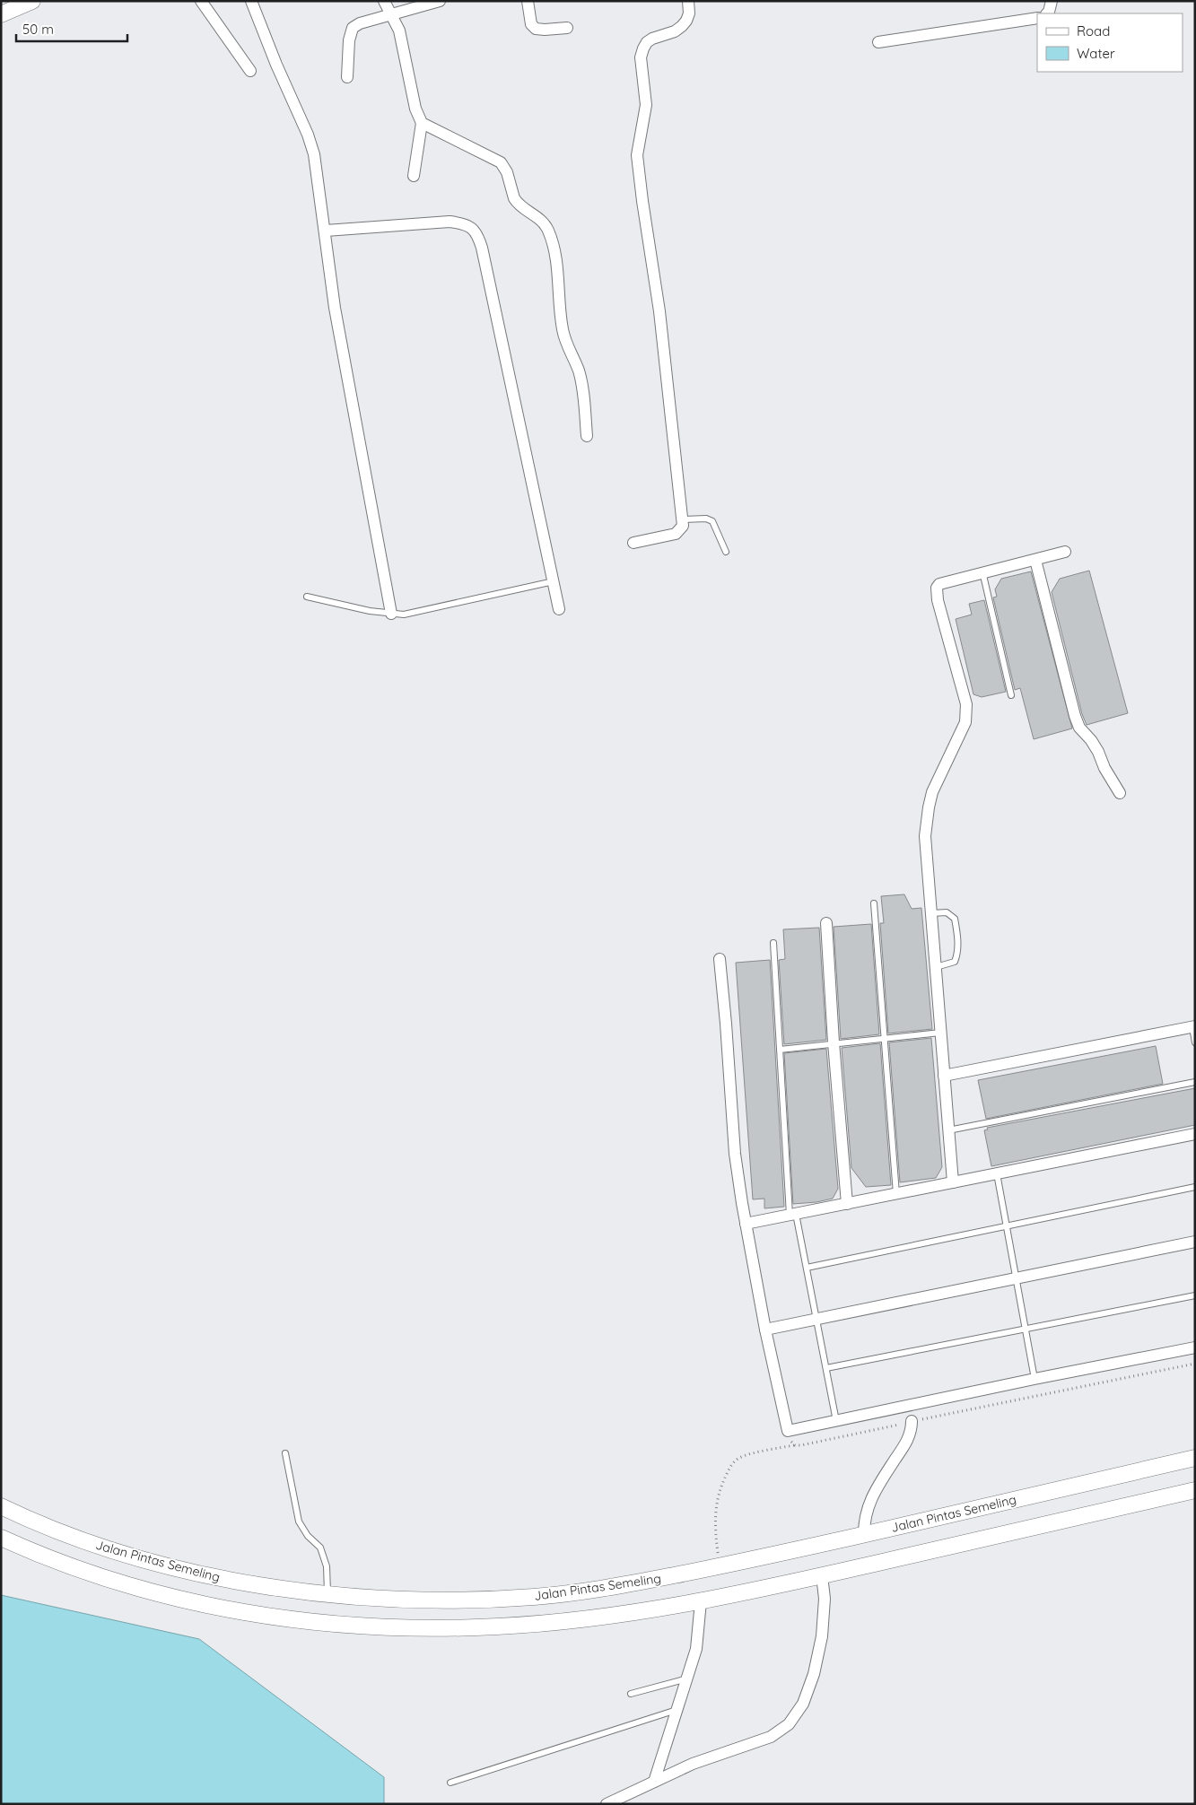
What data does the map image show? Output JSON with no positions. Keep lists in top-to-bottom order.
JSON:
{
  "streets": {
    "main road": ["Jalan Pintas Semeling"]
  },
  "legend": ["Road", "Water"],
  "scale_bar": "50 m"
}
